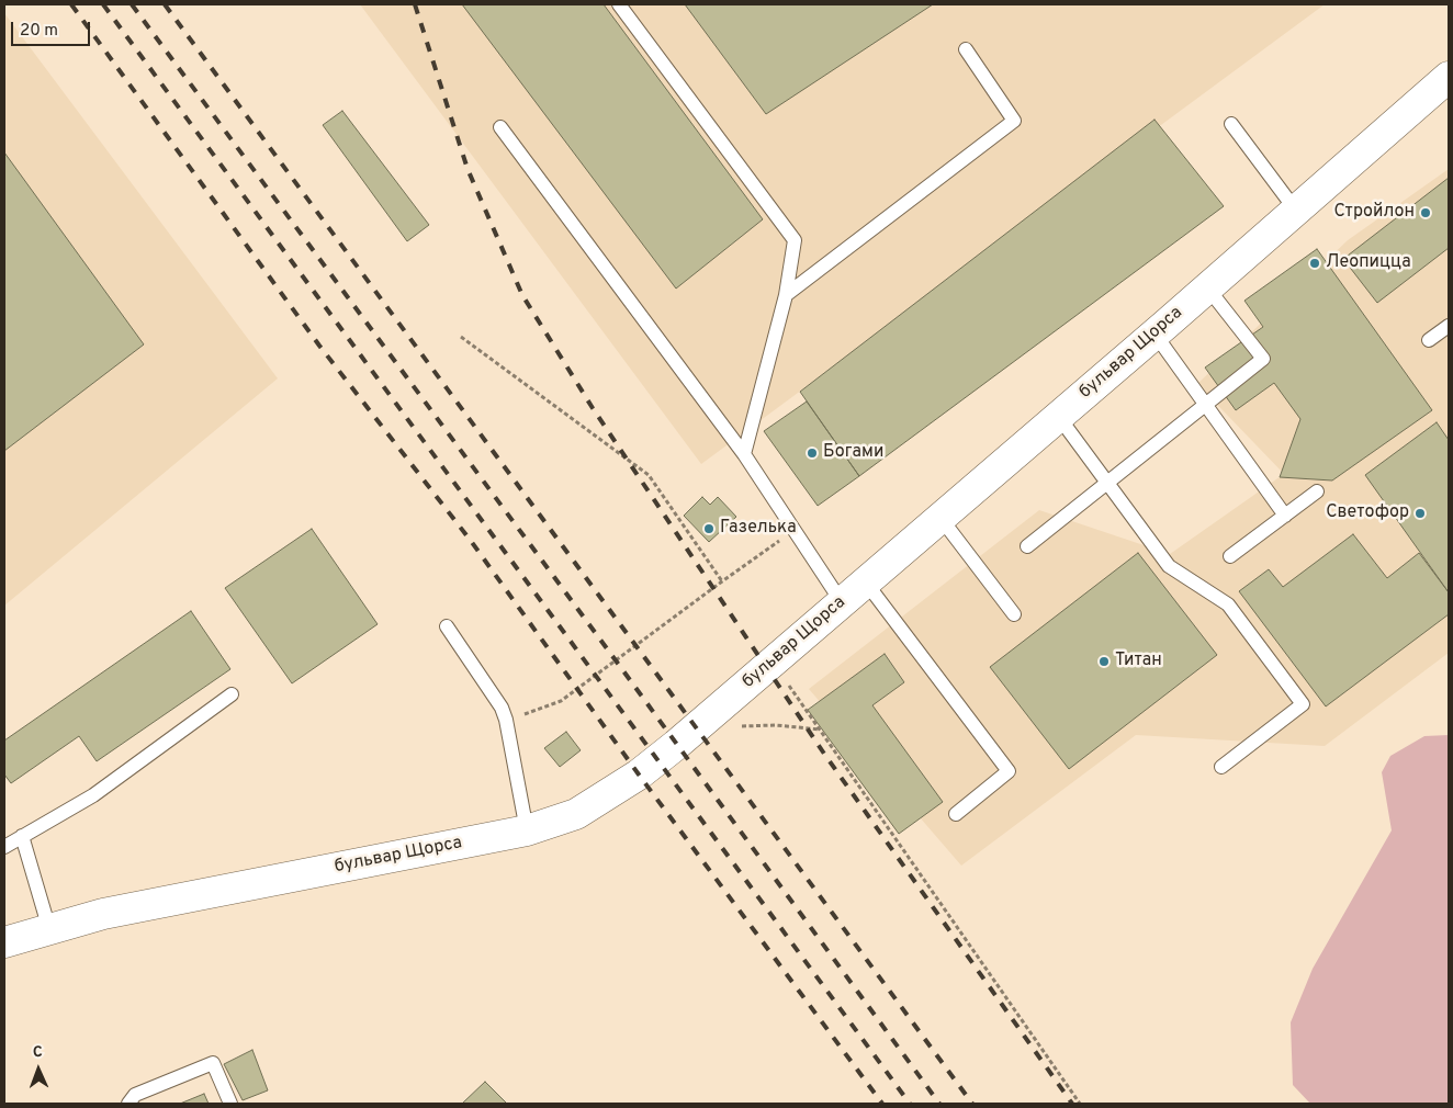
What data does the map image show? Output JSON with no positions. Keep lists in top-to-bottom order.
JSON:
{
  "streets": {
    "main road": ["бульвар Щорса"]
  },
  "places": [
    "Стройлон",
    "Леопицца",
    "Богами",
    "Светофор",
    "Газелька",
    "Титан"
  ],
  "scale_bar": "20 m",
  "north": "top"
}
